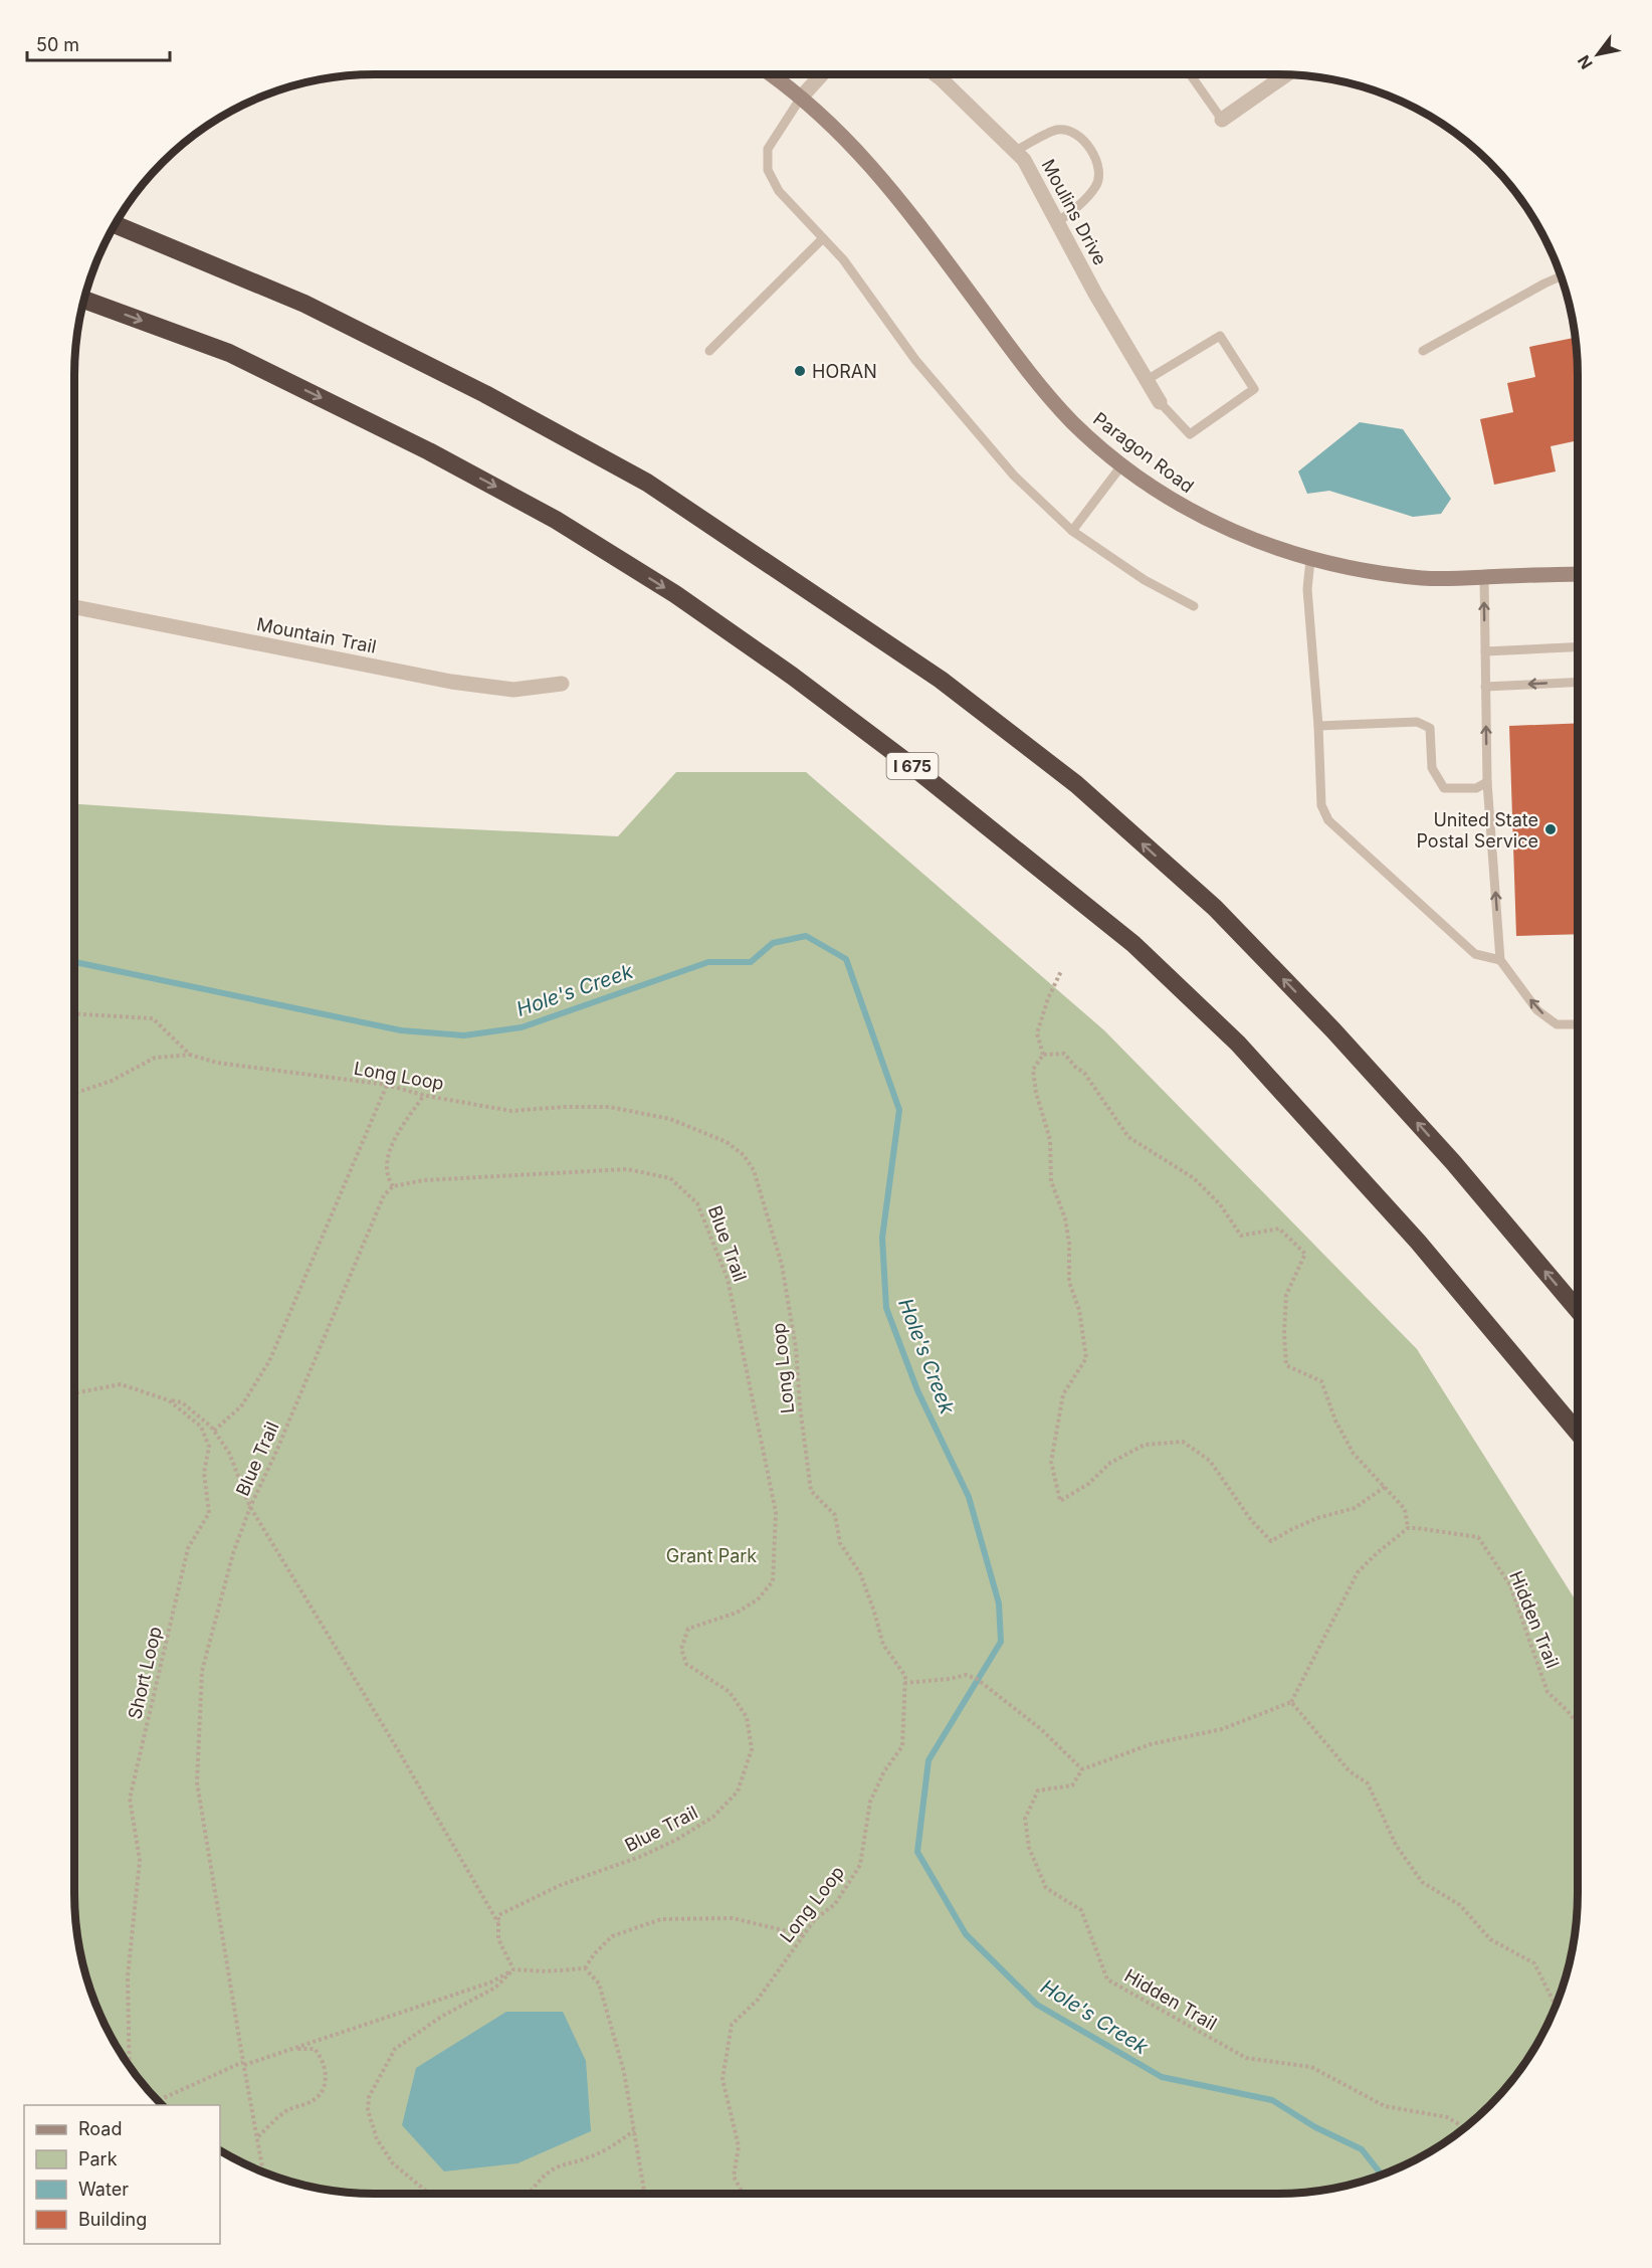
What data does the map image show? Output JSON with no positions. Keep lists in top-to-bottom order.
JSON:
{
  "streets": {
    "highway": ["I 675"],
    "street": ["Moulins Drive", "Paragon Road", "Mountain Trail"],
    "path": [
      "Long Loop",
      "Blue Trail",
      "Hidden Trail",
      "Short Loop"
    ]
  },
  "water": ["Hole's Creek"],
  "parks": ["Grant Park"],
  "places": ["HORAN", "United State Postal Service"],
  "legend": [
    "Road",
    "Park",
    "Water",
    "Building"
  ],
  "scale_bar": "50 m",
  "north": "bottom left"
}
